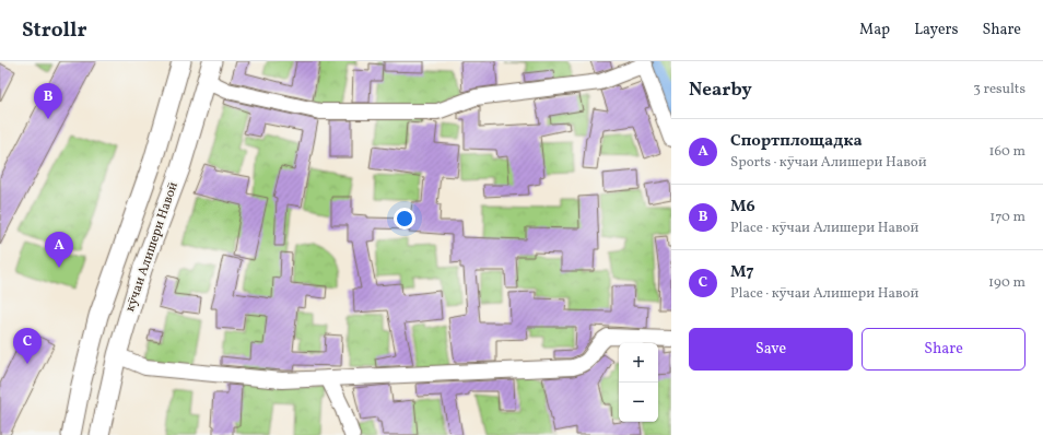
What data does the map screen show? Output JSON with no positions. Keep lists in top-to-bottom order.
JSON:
{
  "streets": {
    "street": ["кӯчаи Алишери Навоӣ"]
  },
  "page": {
    "header": "Strollr",
    "nav": ["Map", "Layers", "Share"],
    "heading": ["Nearby", "3 results"],
    "pins": ["B", "A", "C"],
    "list": [
      {
        "mark": "A",
        "name": "Спортплощадка",
        "note": "Sports · кӯчаи Алишери Навоӣ",
        "value": "160 m"
      },
      {
        "mark": "B",
        "name": "М6",
        "note": "Place · кӯчаи Алишери Навоӣ",
        "value": "170 m"
      },
      {
        "mark": "C",
        "name": "М7",
        "note": "Place · кӯчаи Алишери Навоӣ",
        "value": "190 m"
      }
    ],
    "buttons": ["Save", "Share"],
    "map_buttons": ["+", "−"]
  }
}
